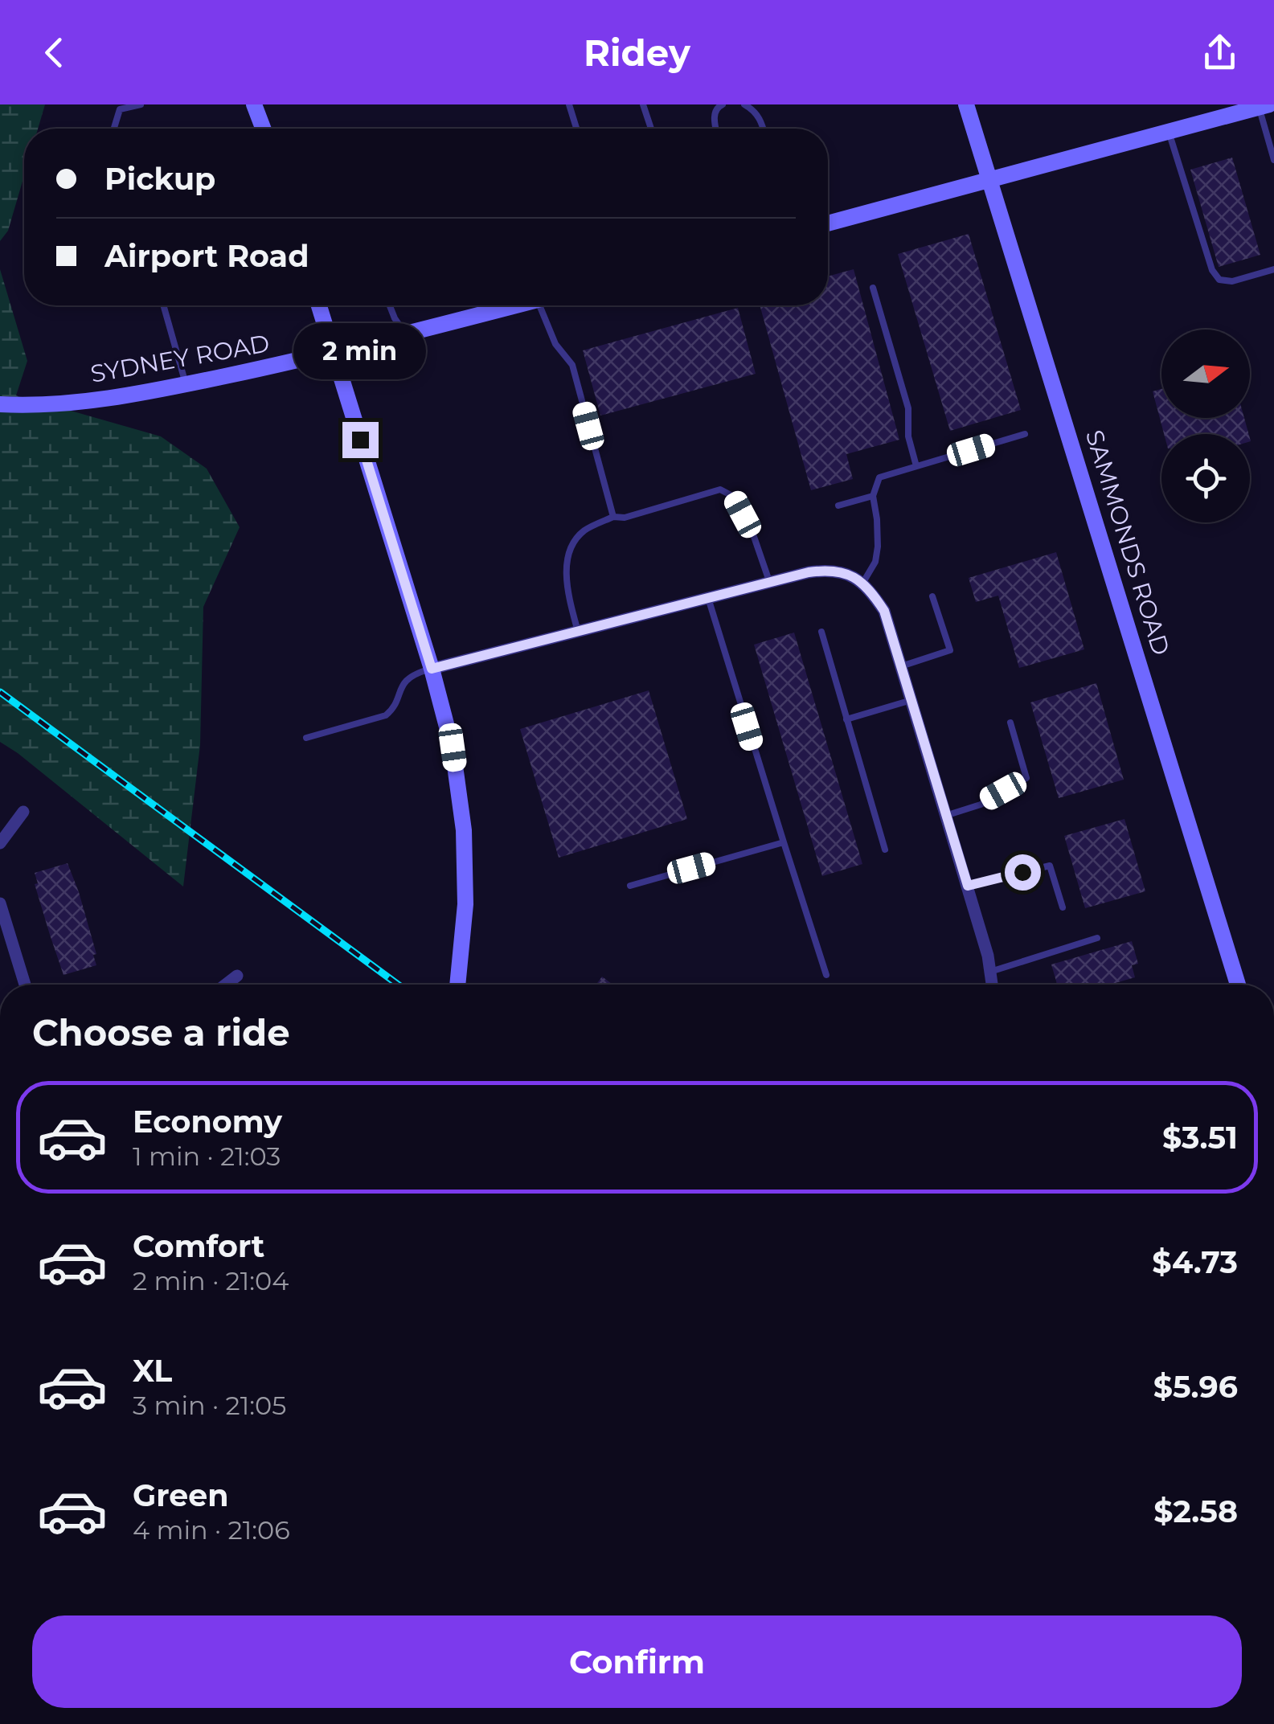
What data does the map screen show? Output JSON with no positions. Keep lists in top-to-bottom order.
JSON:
{
  "streets": {
    "street": ["SYDNEY ROAD", "SAMMONDS ROAD"]
  },
  "north": "right",
  "page": {
    "header": "Ridey",
    "banner": ["Pickup", "Airport Road"],
    "bubble": "2 min",
    "heading": "Choose a ride",
    "list": [
      {
        "name": "Economy",
        "note": "1 min · 21:03",
        "value": "$3.51"
      },
      {
        "name": "Comfort",
        "note": "2 min · 21:04",
        "value": "$4.73"
      },
      {
        "name": "XL",
        "note": "3 min · 21:05",
        "value": "$5.96"
      },
      {
        "name": "Green",
        "note": "4 min · 21:06",
        "value": "$2.58"
      }
    ],
    "buttons": "Confirm"
  }
}
